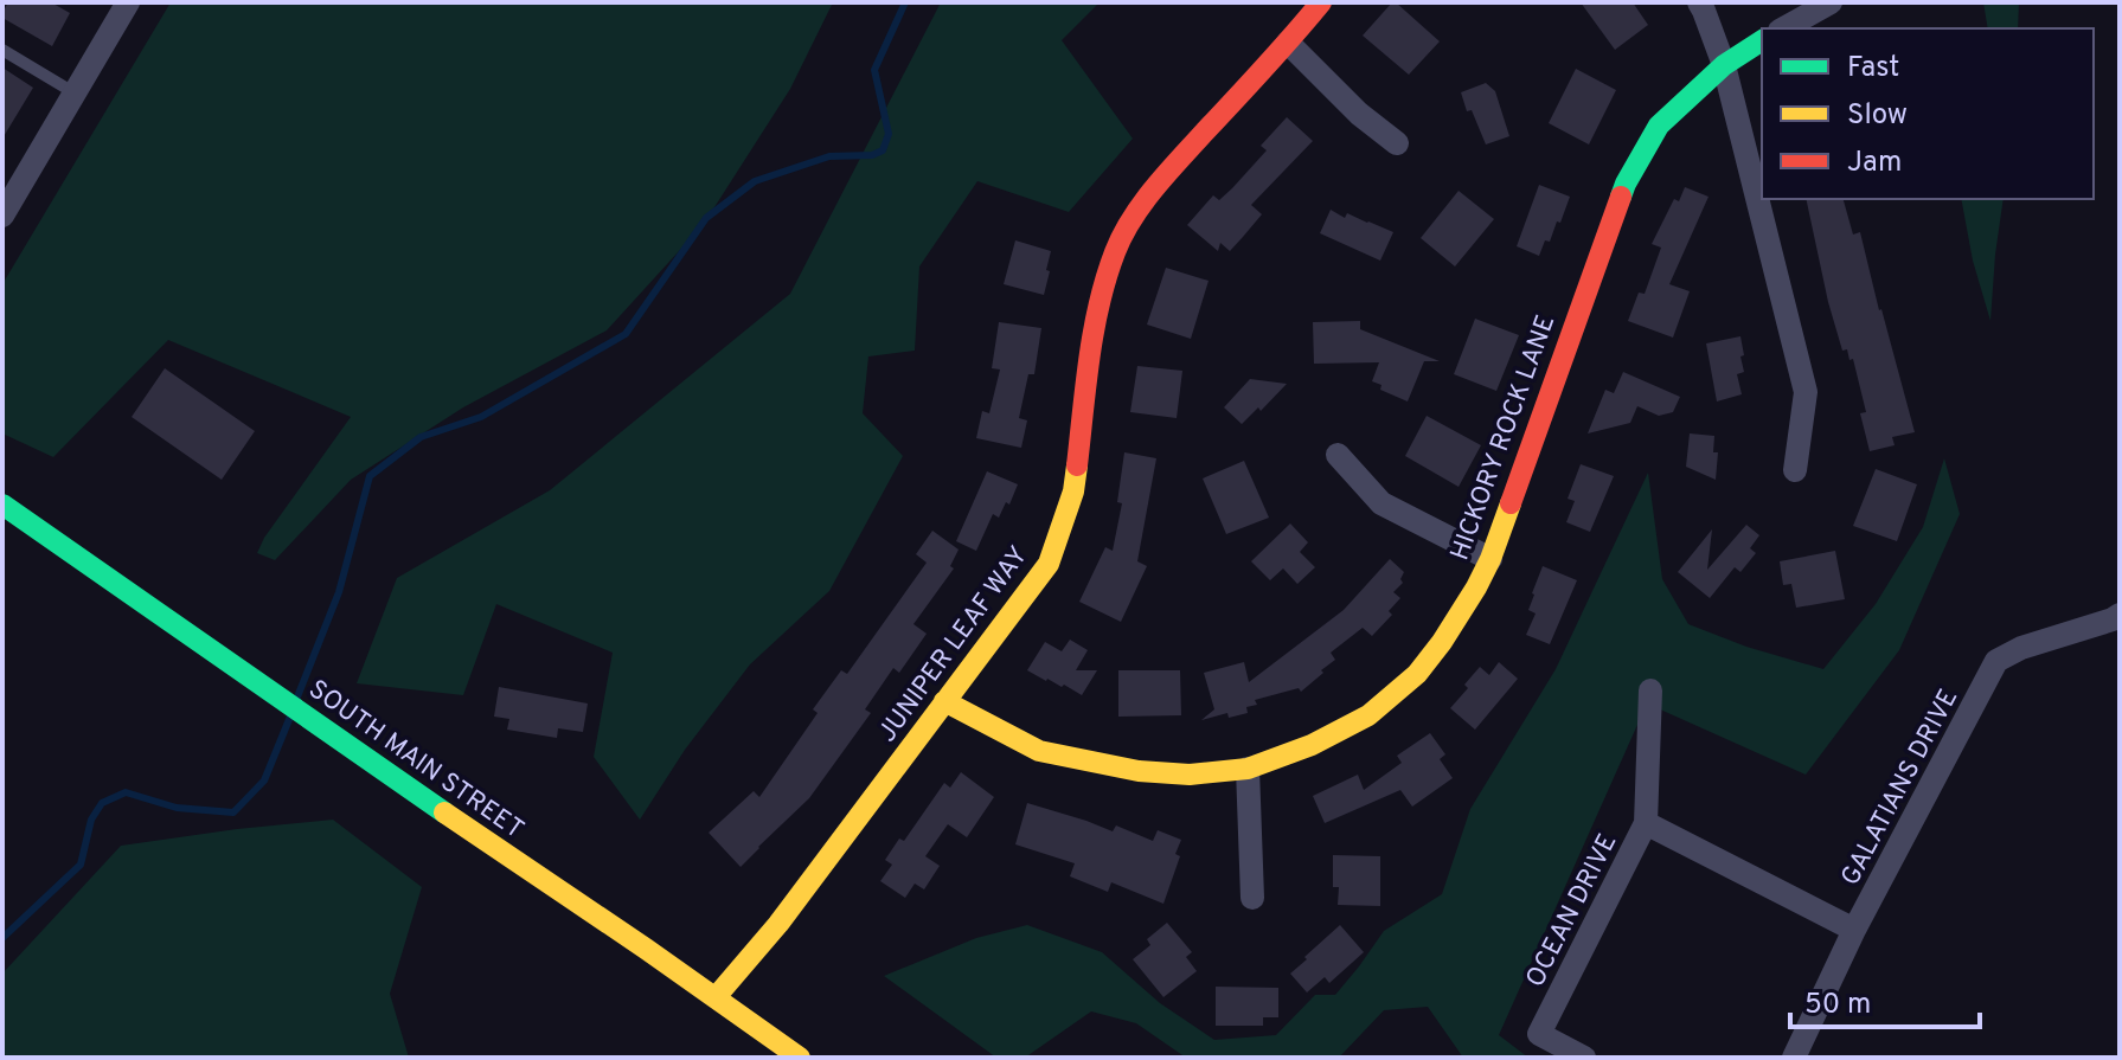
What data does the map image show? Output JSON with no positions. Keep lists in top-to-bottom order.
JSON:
{
  "streets": {
    "street": [
      "HICKORY ROCK LANE",
      "JUNIPER LEAF WAY",
      "SOUTH MAIN STREET",
      "GALATIANS DRIVE",
      "OCEAN DRIVE"
    ]
  },
  "crossings": [
    ["HICKORY ROCK LANE", "JUNIPER LEAF WAY"],
    ["JUNIPER LEAF WAY", "SOUTH MAIN STREET"],
    ["GALATIANS DRIVE", "OCEAN DRIVE"]
  ],
  "legend": ["Fast", "Slow", "Jam"],
  "scale_bar": "50 m"
}
